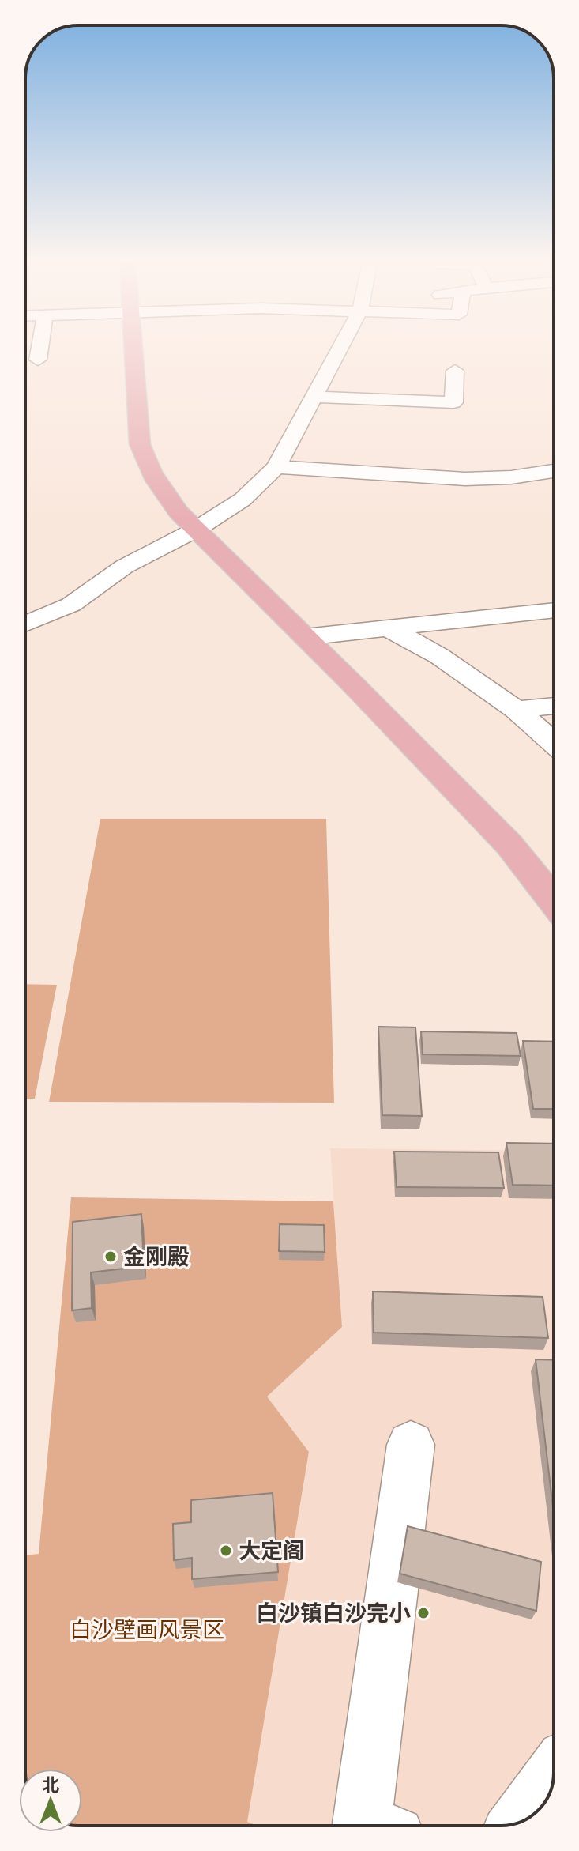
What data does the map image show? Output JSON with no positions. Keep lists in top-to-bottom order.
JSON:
{
  "parks": ["白沙壁画风景区"],
  "places": ["金刚殿", "大定阁", "白沙镇白沙完小"],
  "north": "top"
}
